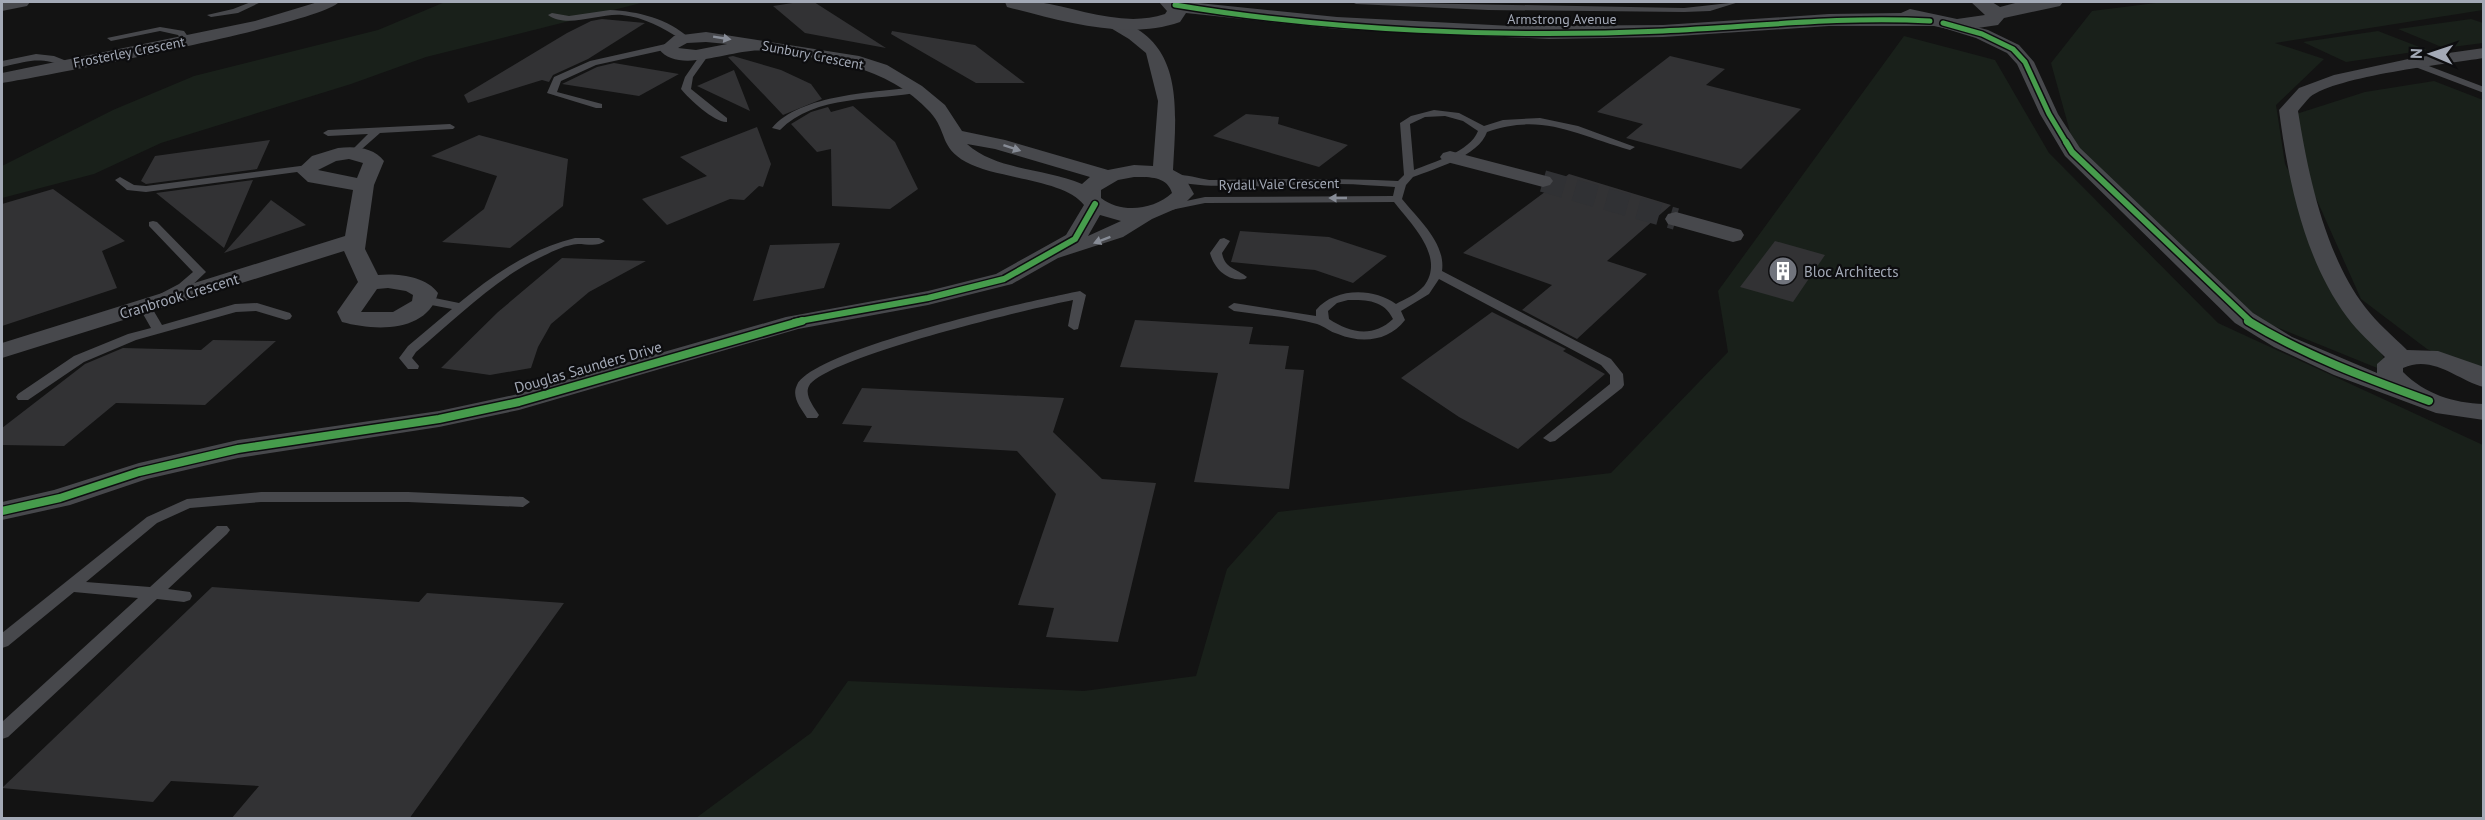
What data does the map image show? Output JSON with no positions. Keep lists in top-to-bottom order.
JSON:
{
  "streets": {
    "street": [
      "Armstrong Avenue",
      "Frosterley Crescent",
      "Sunbury Crescent",
      "Cranbrook Crescent",
      "Douglas Saunders Drive"
    ],
    "lane": ["Rydall Vale Crescent"]
  },
  "crossings": [
    ["Sunbury Crescent", "Rydall Vale Crescent"],
    ["Sunbury Crescent", "Douglas Saunders Drive"],
    ["Rydall Vale Crescent", "Douglas Saunders Drive"]
  ],
  "places": {
    "building": ["Bloc Architects"]
  },
  "north": "left"
}
